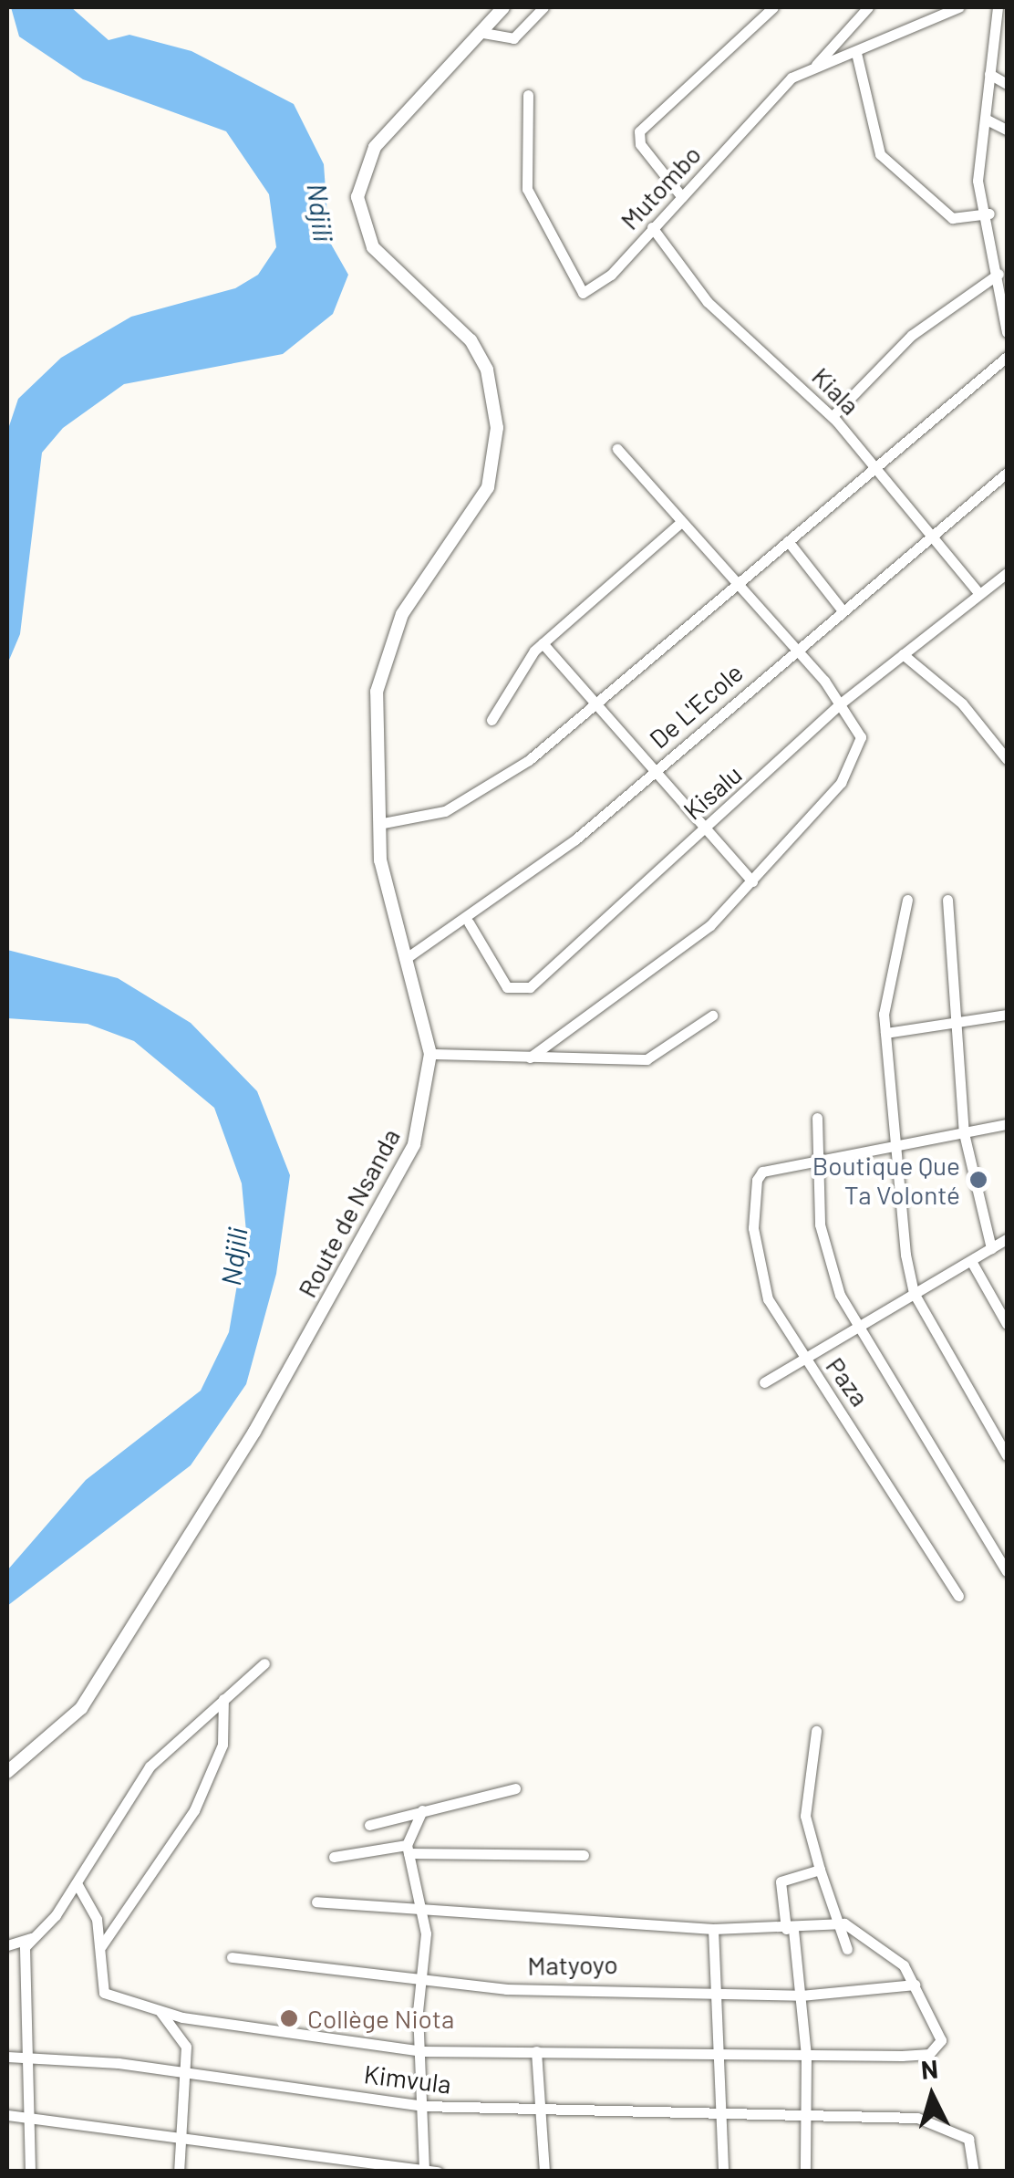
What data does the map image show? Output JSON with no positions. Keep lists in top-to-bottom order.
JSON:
{
  "streets": {
    "street": [
      "Mutombo",
      "Kiala",
      "De L'Ecole",
      "Kisalu",
      "Route de Nsanda",
      "Paza",
      "Matyoyo",
      "Kimvula"
    ]
  },
  "crossings": [
    ["Mutombo", "Kiala"],
    ["Kiala", "De L'Ecole"],
    ["Kiala", "Kisalu"],
    ["De L'Ecole", "Kisalu"],
    ["De L'Ecole", "Route de Nsanda"]
  ],
  "water": ["Ndjili"],
  "places": ["Boutique Que Ta Volonté", "Collège Niota"],
  "north": "top"
}
